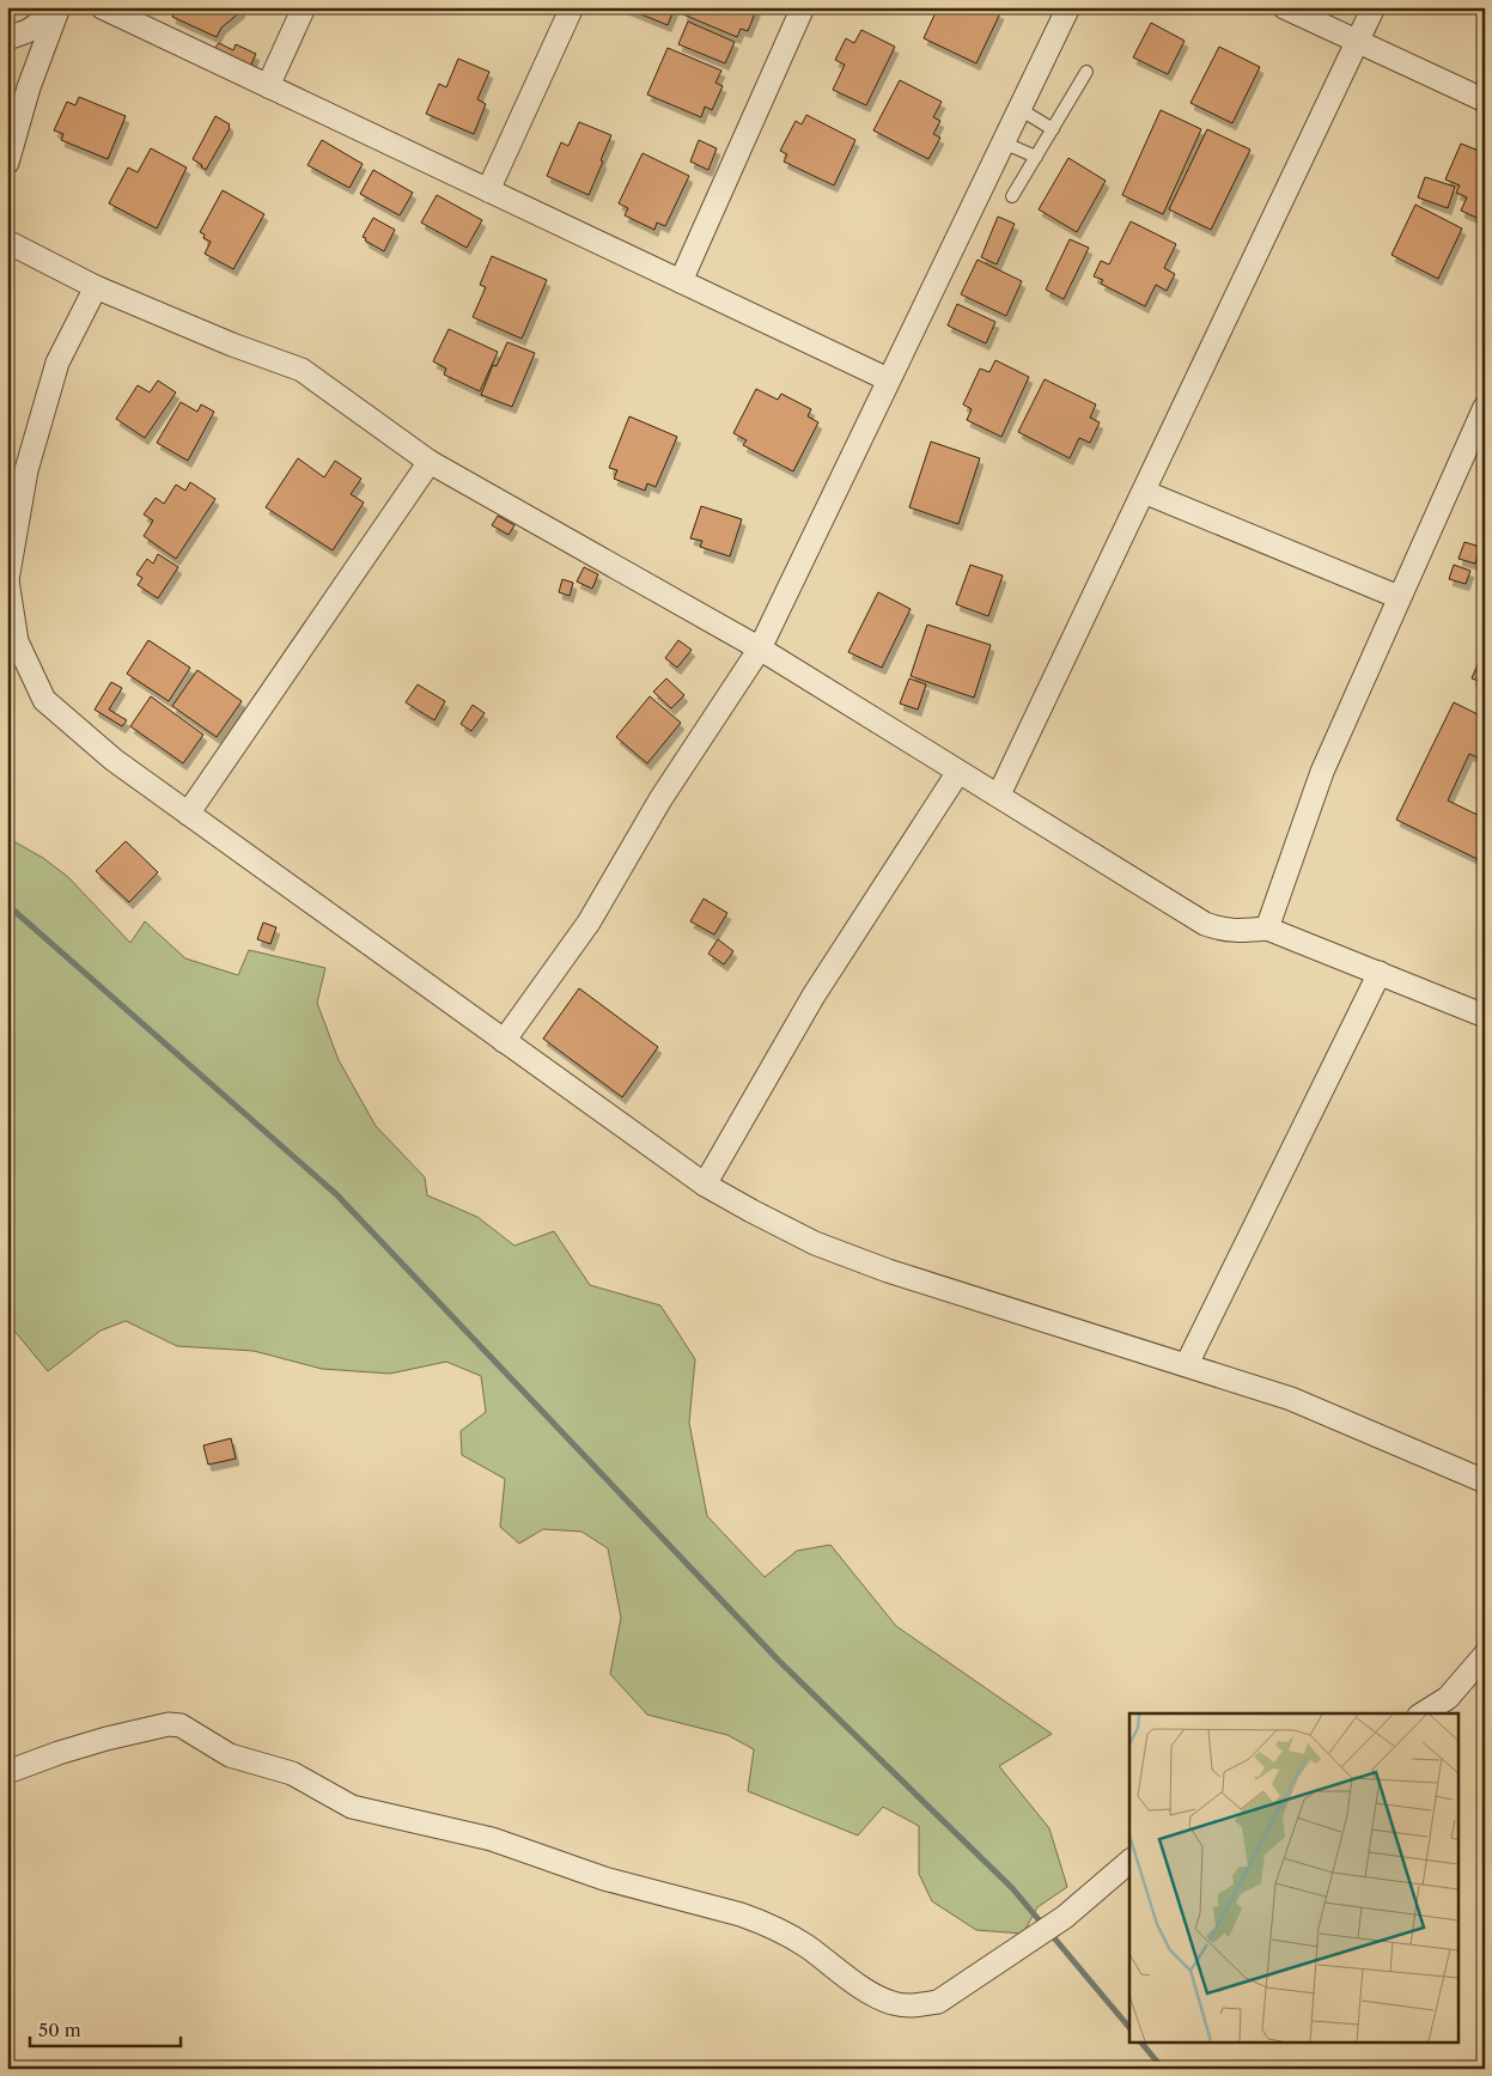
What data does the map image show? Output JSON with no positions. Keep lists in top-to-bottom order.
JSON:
{
  "scale_bar": "50 m"
}
